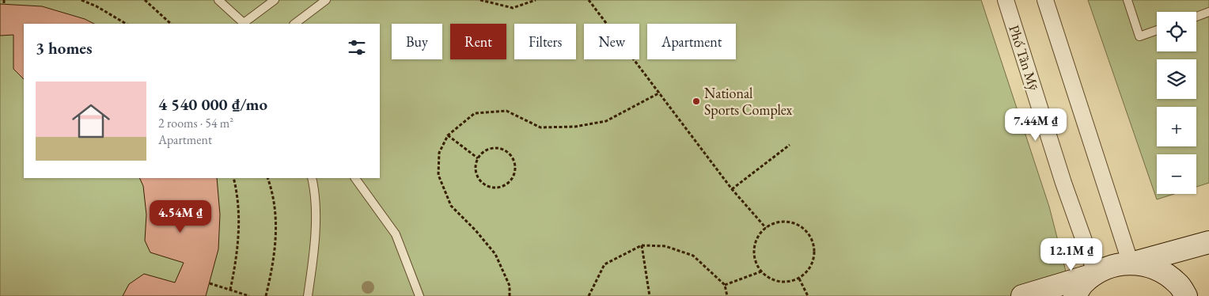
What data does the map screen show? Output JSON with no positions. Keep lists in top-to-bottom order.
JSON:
{
  "streets": {
    "street": ["Phố Tân Mỹ"]
  },
  "places": ["National Sports Complex"],
  "page": {
    "map_buttons": ["+", "−"],
    "chip": [
      "Buy",
      "Rent",
      "Filters",
      "New",
      "Apartment"
    ],
    "heading": "3 homes",
    "list": [
      {
        "name": "4 540 000 ₫/mo",
        "note": "2 rooms · 54 m² · Apartment"
      }
    ],
    "price": ["7.44M ₫", "4.54M ₫", "12.1M ₫"]
  }
}
